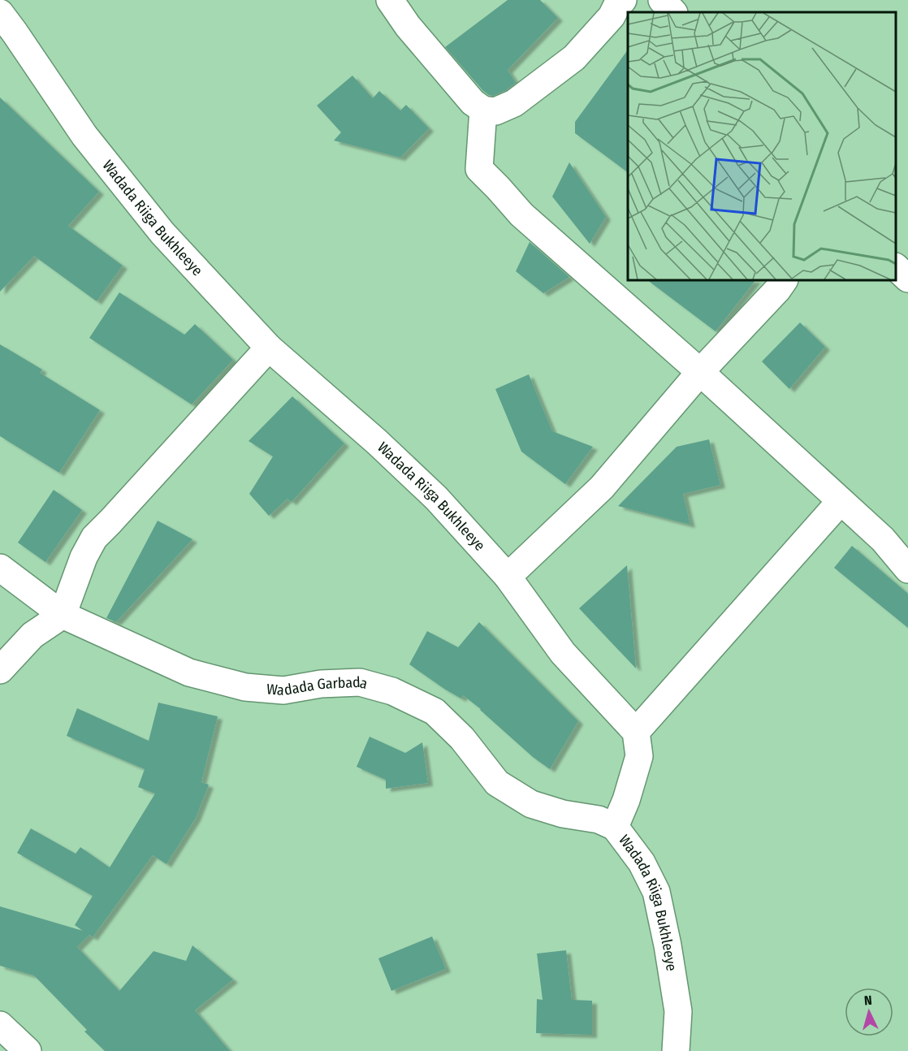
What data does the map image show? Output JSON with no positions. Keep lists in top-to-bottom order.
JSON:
{
  "streets": {
    "street": ["Wadada Riiga Bukhleeye", "Wadada Garbada"]
  },
  "crossings": [
    ["Wadada Riiga Bukhleeye", "Wadada Garbada"]
  ],
  "north": "top"
}
